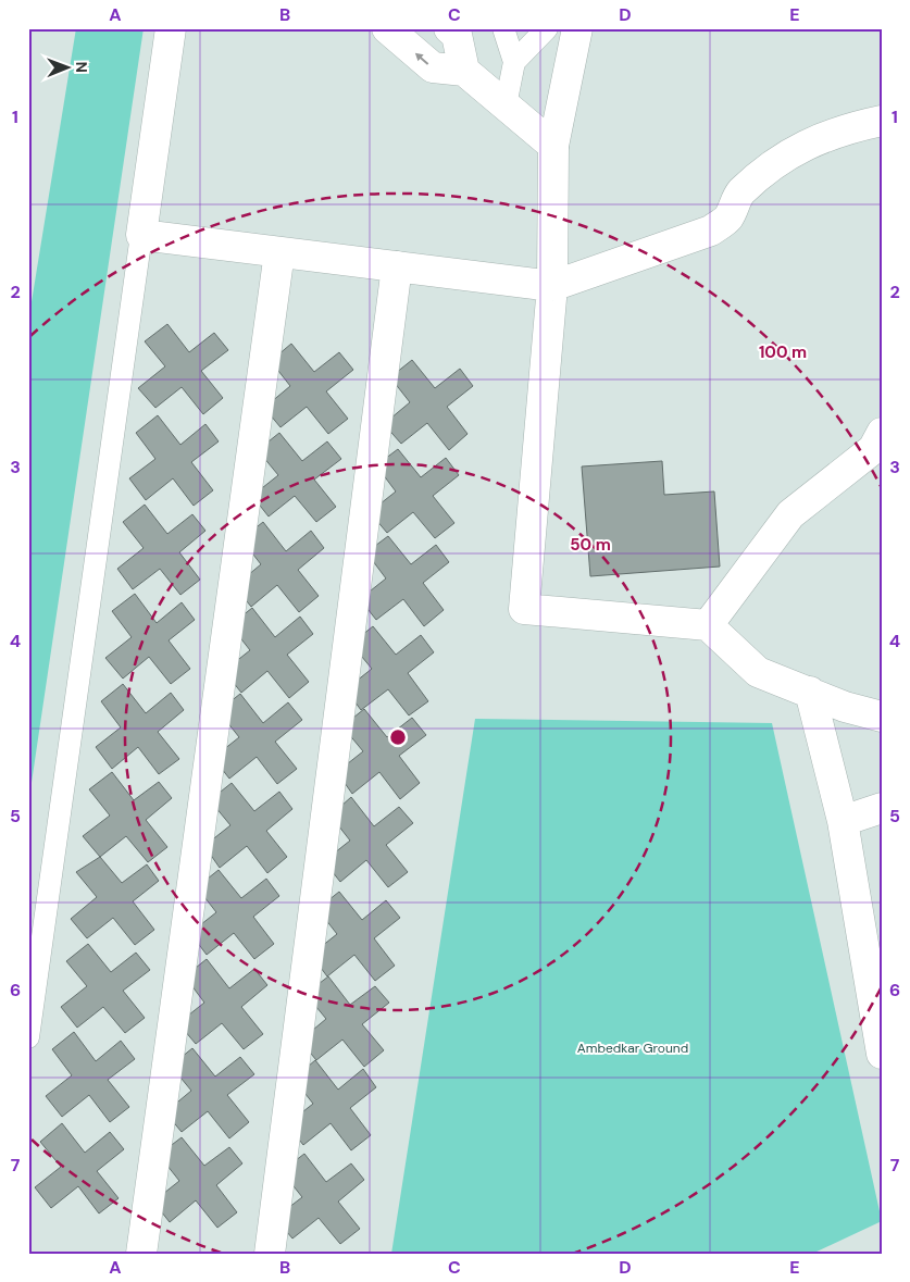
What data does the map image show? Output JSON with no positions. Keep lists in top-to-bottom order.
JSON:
{
  "parks": ["Ambedkar Ground"],
  "north": "right",
  "grid": {
    "columns": [
      "A",
      "B",
      "C",
      "D",
      "E"
    ],
    "rows": [
      "1",
      "2",
      "3",
      "4",
      "5",
      "6",
      "7"
    ]
  },
  "rings": ["100 m", "50 m"]
}
